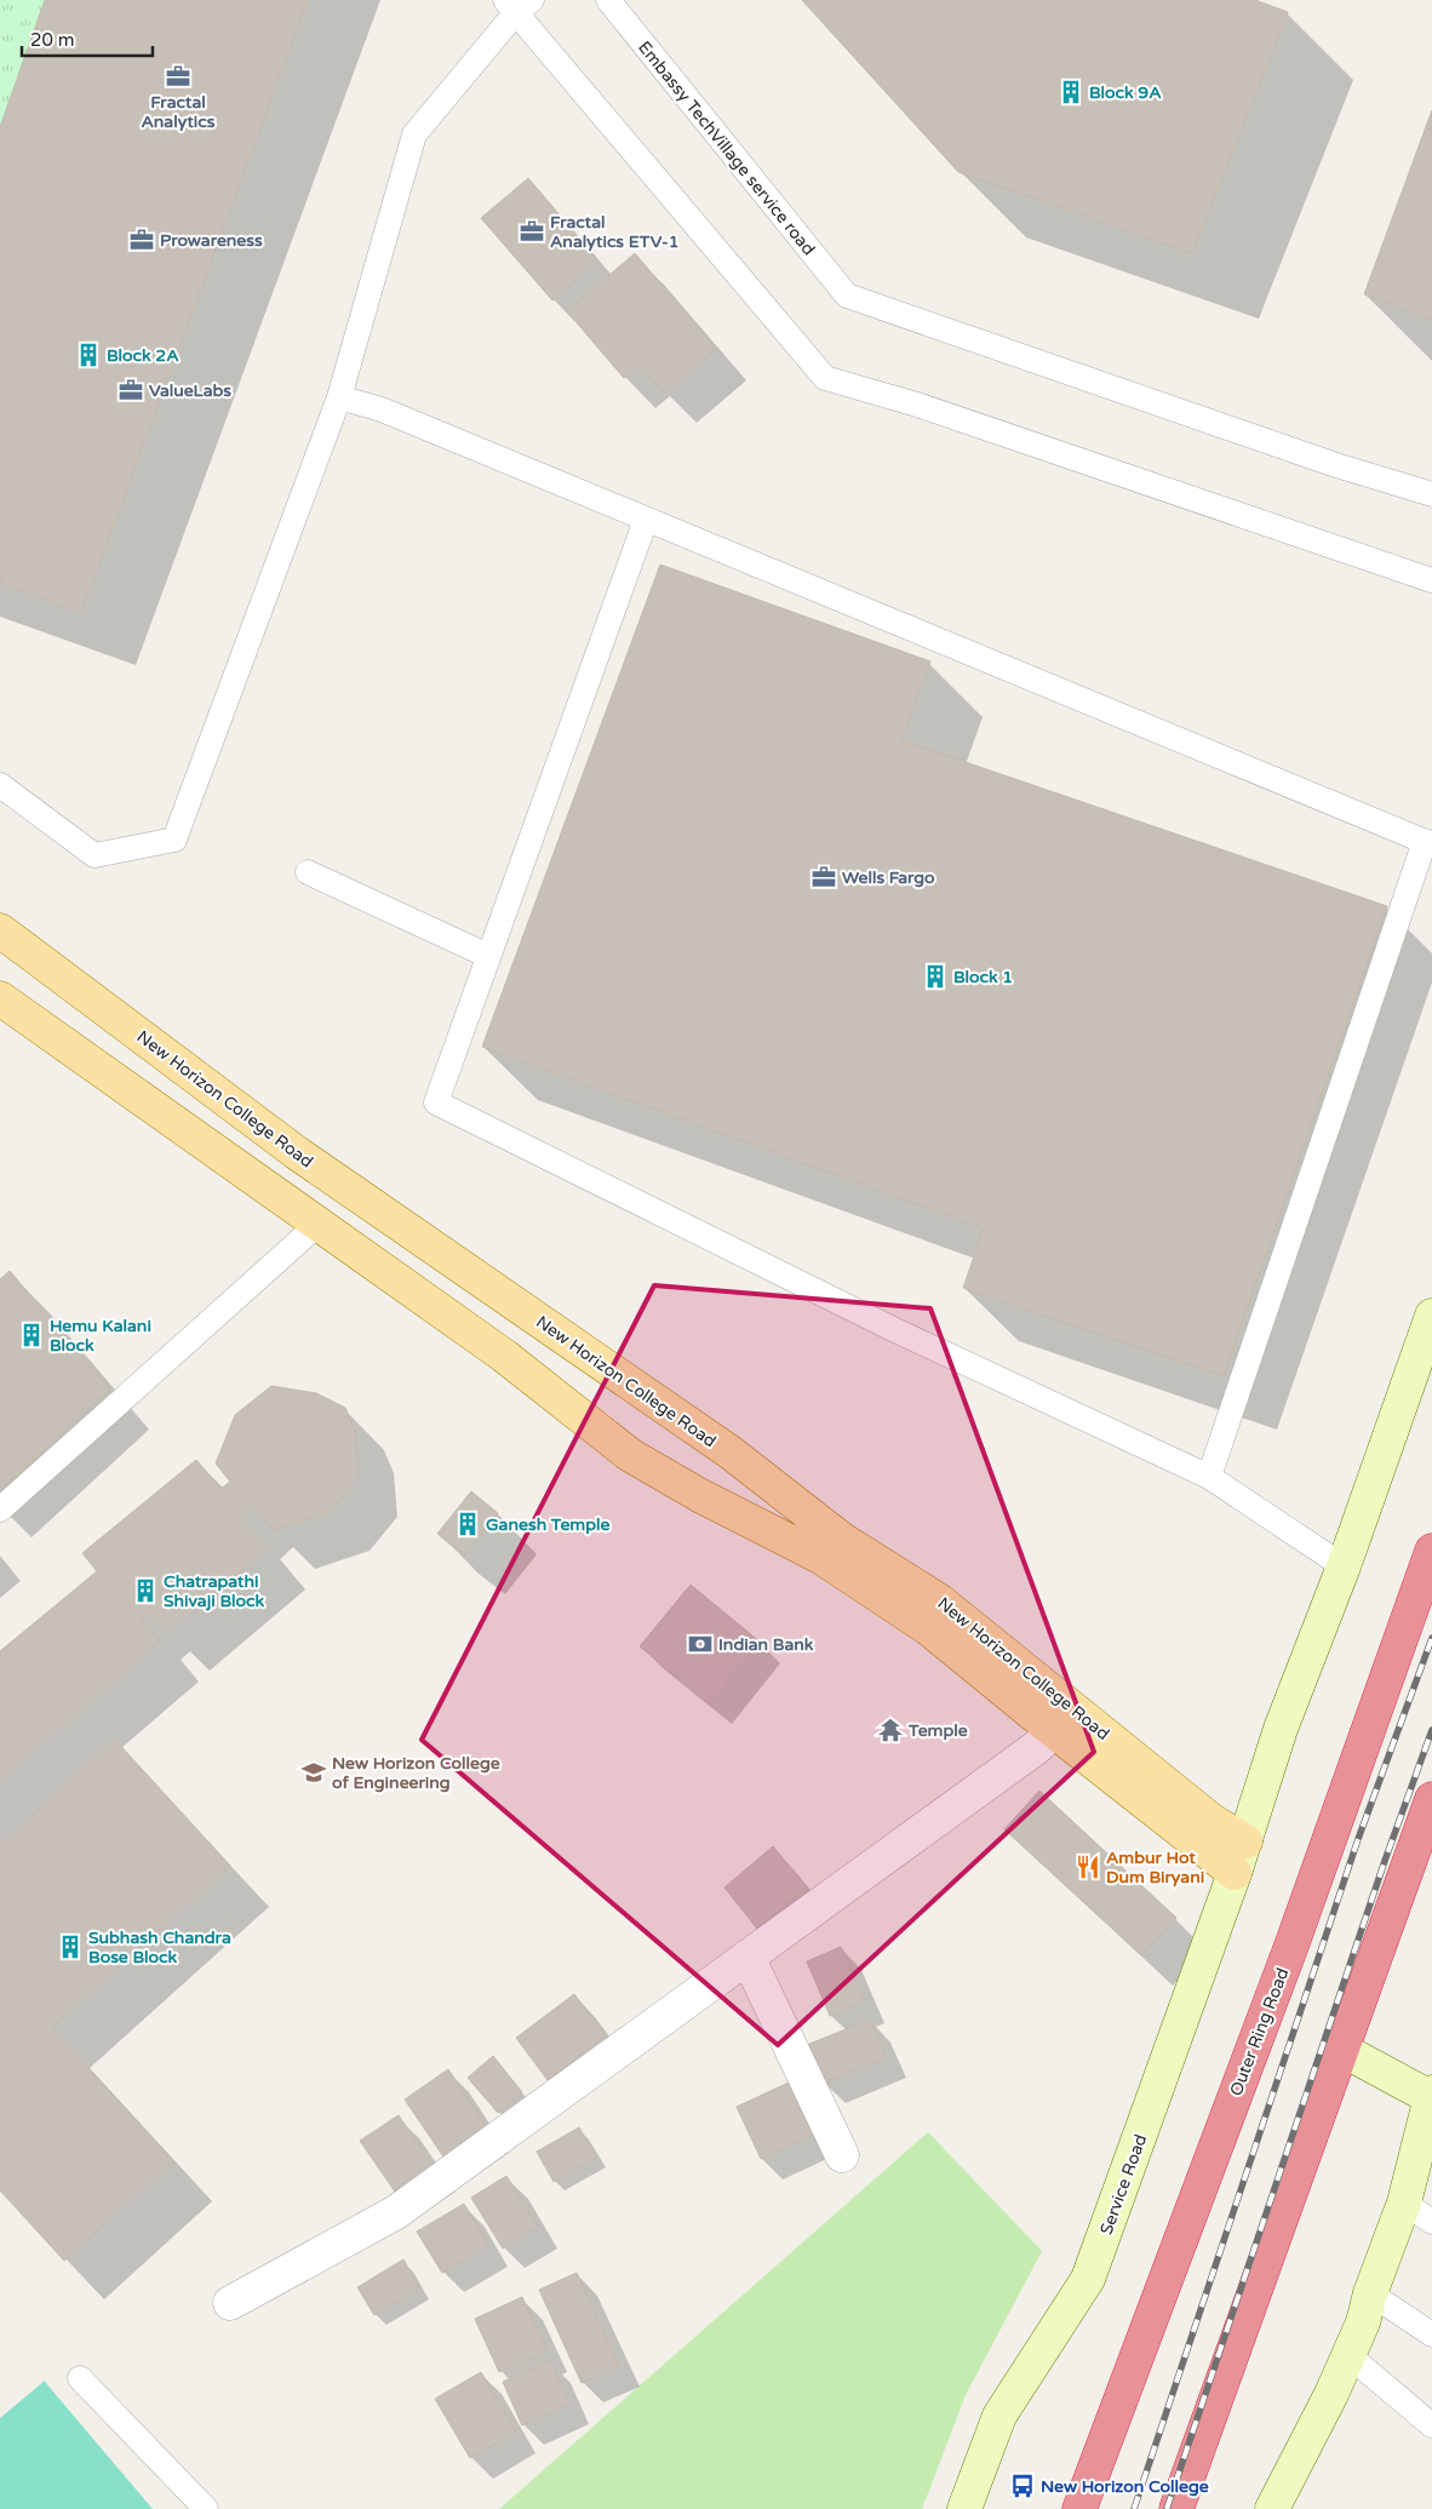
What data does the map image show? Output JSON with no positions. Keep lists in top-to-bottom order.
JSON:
{
  "streets": {
    "highway": ["Outer Ring Road"],
    "main road": ["New Horizon College Road"],
    "street": ["Service Road"],
    "lane": ["Embassy TechVillage service road"]
  },
  "crossings": [
    ["New Horizon College Road", "Service Road"]
  ],
  "places": {
    "office": [
      "Fractal Analytics",
      "Fractal Analytics ETV-1",
      "Prowareness",
      "ValueLabs",
      "Wells Fargo"
    ],
    "building": [
      "Block 9A",
      "Block 2A",
      "Block 1",
      "Hemu Kalani Block",
      "Ganesh Temple",
      "Chatrapathi Shivaji Block",
      "Subhash Chandra Bose Block"
    ],
    "bank": ["Indian Bank"],
    "temple": ["Temple"],
    "school or university": ["New Horizon College of Engineering"],
    "restaurant": ["Ambur Hot Dum Biryani"],
    "bus stop": ["New Horizon College"]
  },
  "scale_bar": "20 m"
}
